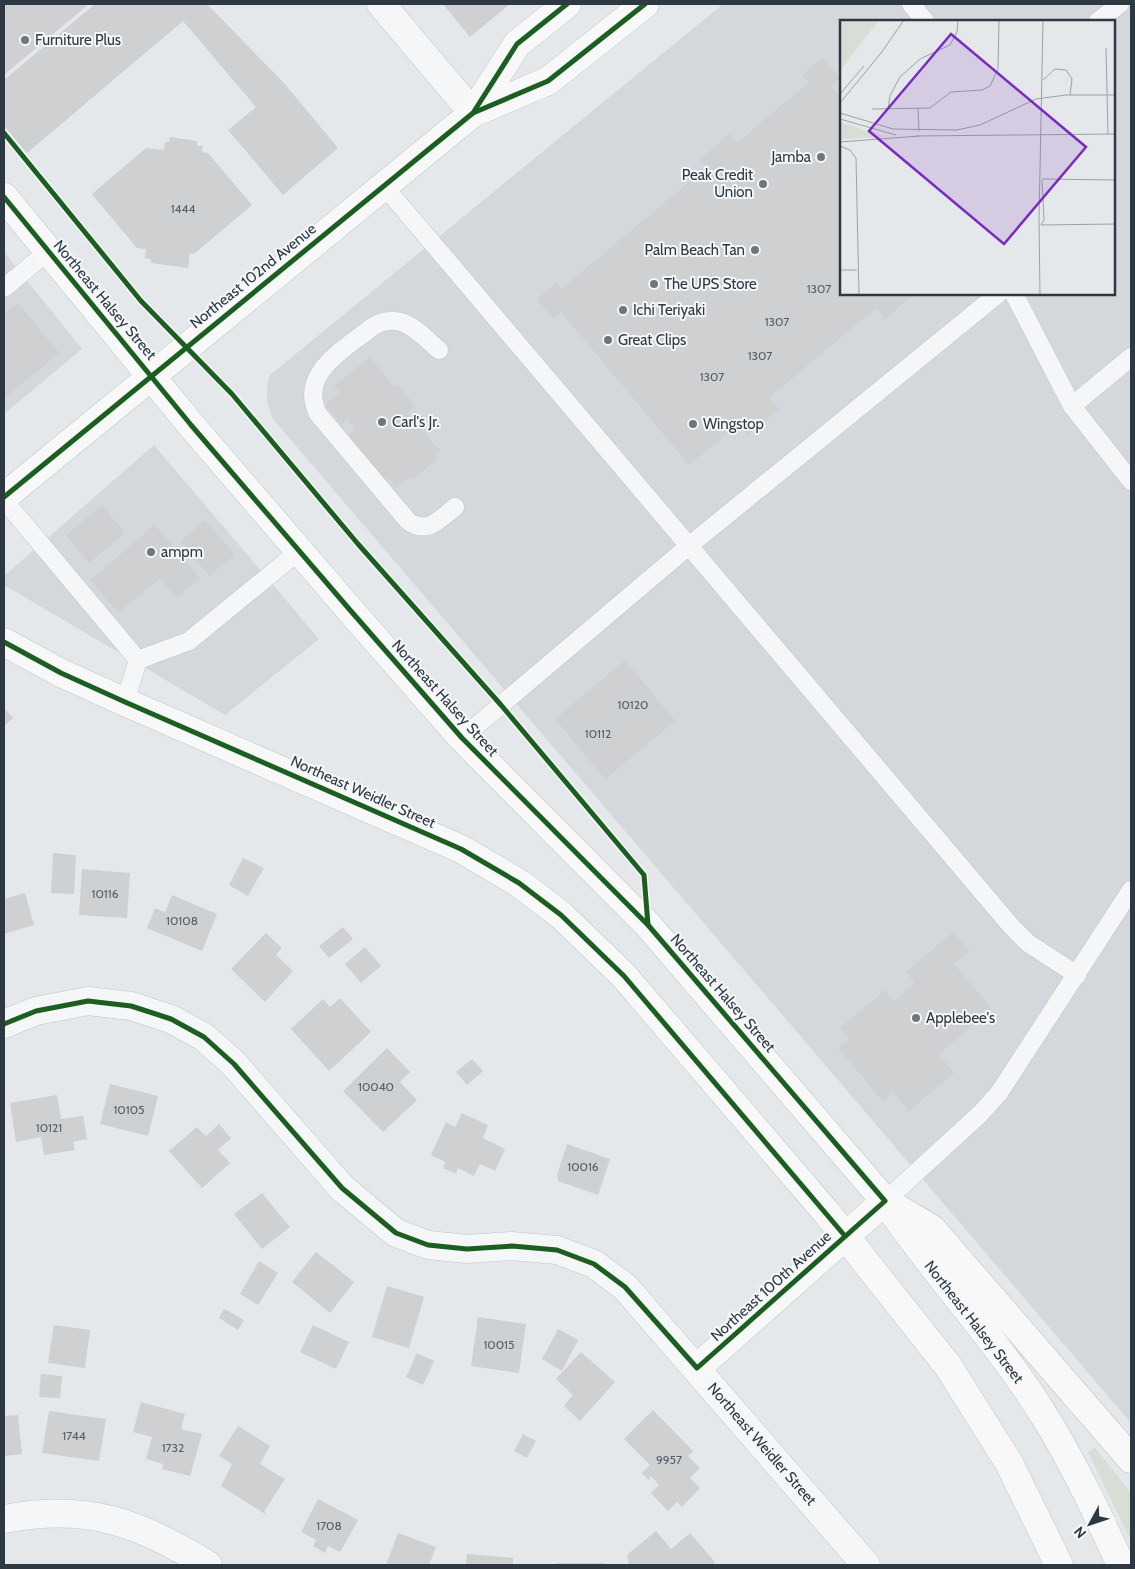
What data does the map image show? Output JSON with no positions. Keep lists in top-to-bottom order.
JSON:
{
  "streets": {
    "main road": [
      "Northeast 102nd Avenue",
      "Northeast Halsey Street",
      "Northeast Weidler Street",
      "Northeast 100th Avenue"
    ]
  },
  "crossings": [
    ["Northeast 102nd Avenue", "Northeast Halsey Street"],
    ["Northeast Halsey Street", "Northeast 100th Avenue"],
    ["Northeast Weidler Street", "Northeast 100th Avenue"]
  ],
  "places": [
    "Furniture Plus",
    "Jamba",
    "Peak Credit Union",
    "Palm Beach Tan",
    "The UPS Store",
    "Ichi Teriyaki",
    "Great Clips",
    "Carl's Jr.",
    "Wingstop",
    "ampm",
    "Applebee's"
  ],
  "house_numbers": [
    "1444",
    "1307",
    "1307",
    "1307",
    "1307",
    "10120",
    "10112",
    "10116",
    "10108",
    "10040",
    "10105",
    "10121",
    "10016",
    "10015",
    "1744",
    "1732",
    "9957",
    "1708"
  ],
  "north": "bottom left"
}
